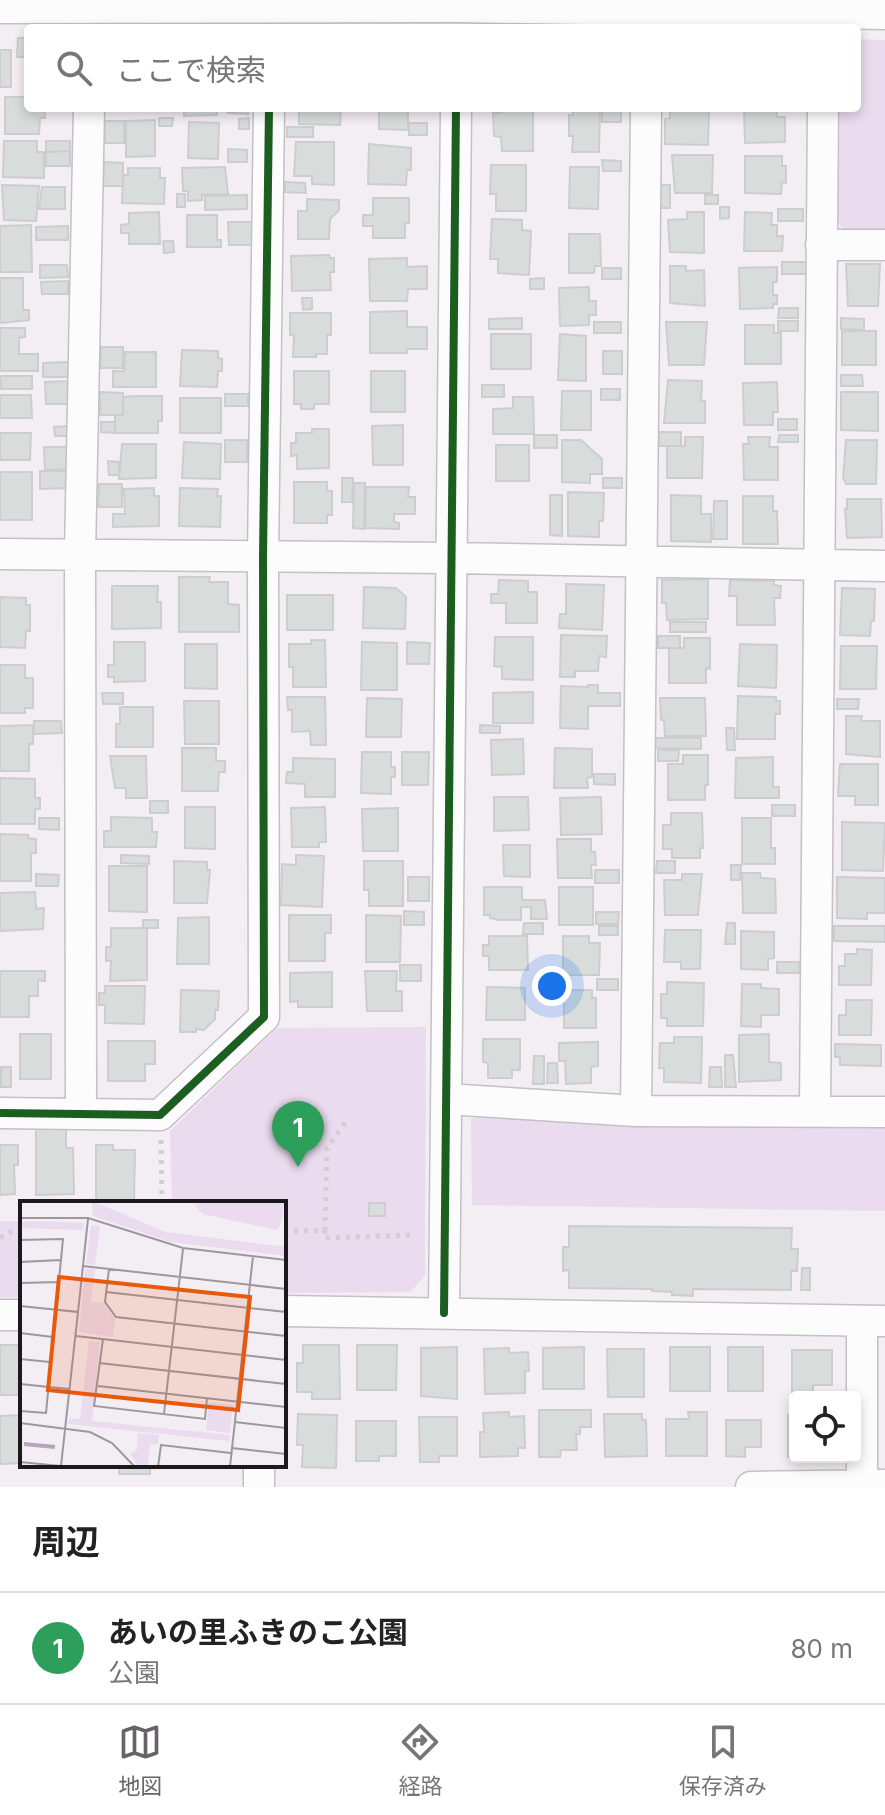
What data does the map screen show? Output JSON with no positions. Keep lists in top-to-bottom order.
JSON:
{
  "page": {
    "search": "ここで検索",
    "pins": "1",
    "heading": "周辺",
    "list": [
      {
        "mark": "1",
        "name": "あいの里ふきのこ公園",
        "note": "公園",
        "value": "80 m"
      }
    ],
    "nav": ["地図", "経路", "保存済み"]
  }
}
